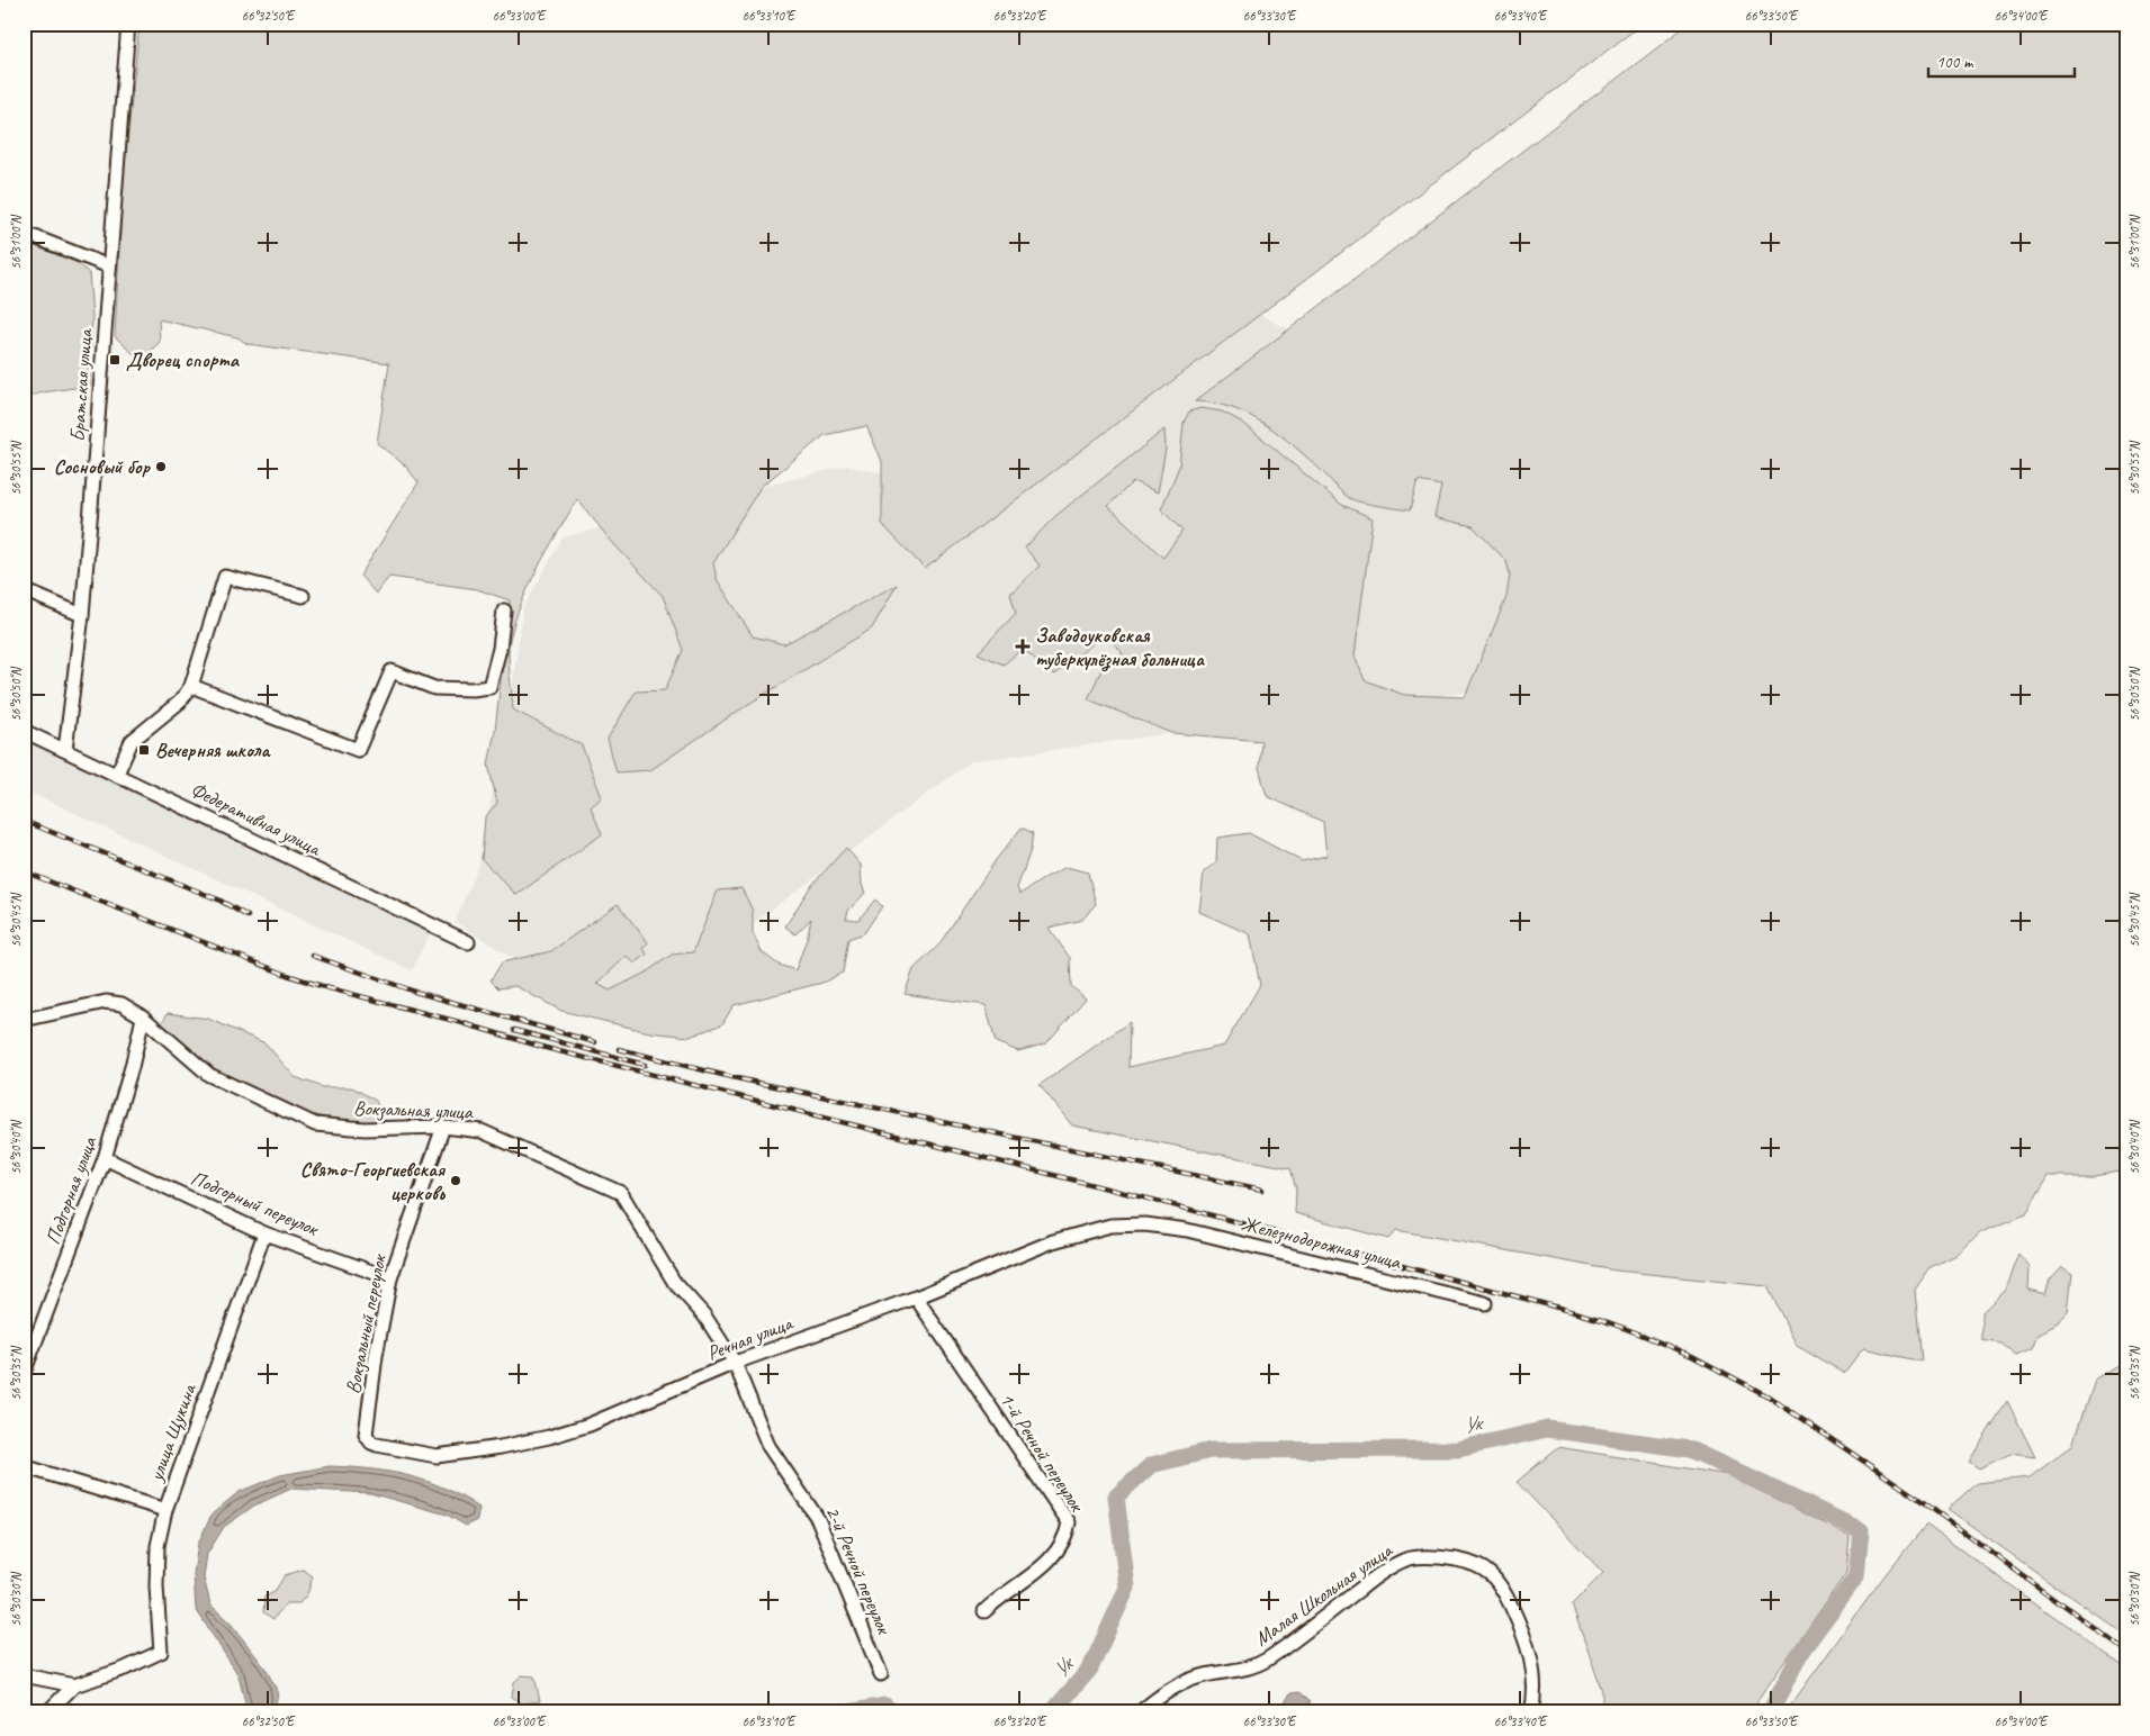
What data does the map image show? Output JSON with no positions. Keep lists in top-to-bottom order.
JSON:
{
  "streets": {
    "street": [
      "Братская улица",
      "Федеративная улица",
      "Вокзальная улица",
      "Подгорная улица",
      "Подгорный переулок",
      "Железнодорожная улица",
      "Вокзальный переулок",
      "Речная улица",
      "улица Щукина",
      "1-й Речной переулок",
      "2-й Речной переулок",
      "Малая Школьная улица"
    ]
  },
  "crossings": [
    ["Братская улица", "Федеративная улица"],
    ["Вокзальная улица", "Подгорная улица"],
    ["Вокзальная улица", "Вокзальный переулок"],
    ["Вокзальная улица", "Речная улица"],
    ["Вокзальная улица", "2-й Речной переулок"],
    ["Подгорная улица", "Подгорный переулок"],
    ["Подгорный переулок", "Вокзальный переулок"],
    ["Подгорный переулок", "улица Щукина"],
    ["Железнодорожная улица", "Речная улица"],
    ["Вокзальный переулок", "Речная улица"],
    ["Речная улица", "1-й Речной переулок"],
    ["Речная улица", "2-й Речной переулок"]
  ],
  "water": ["Ук"],
  "places": {
    "transit": ["Дворец спорта", "Вечерняя школа"],
    "other": ["Сосновый бор", "Свято-Георгиевская церковь"],
    "health": ["Заводоуковская туберкулёзная больница"]
  },
  "scale_bar": "100 m",
  "coordinates": [
    "66°32'50\"E",
    "66°33'00\"E",
    "66°33'10\"E",
    "66°33'20\"E",
    "66°33'30\"E",
    "66°33'40\"E",
    "66°33'50\"E",
    "66°34'00\"E",
    "56°31'00\"N",
    "56°30'55\"N",
    "56°30'50\"N",
    "56°30'45\"N",
    "56°30'40\"N",
    "56°30'35\"N",
    "56°30'30\"N"
  ]
}
